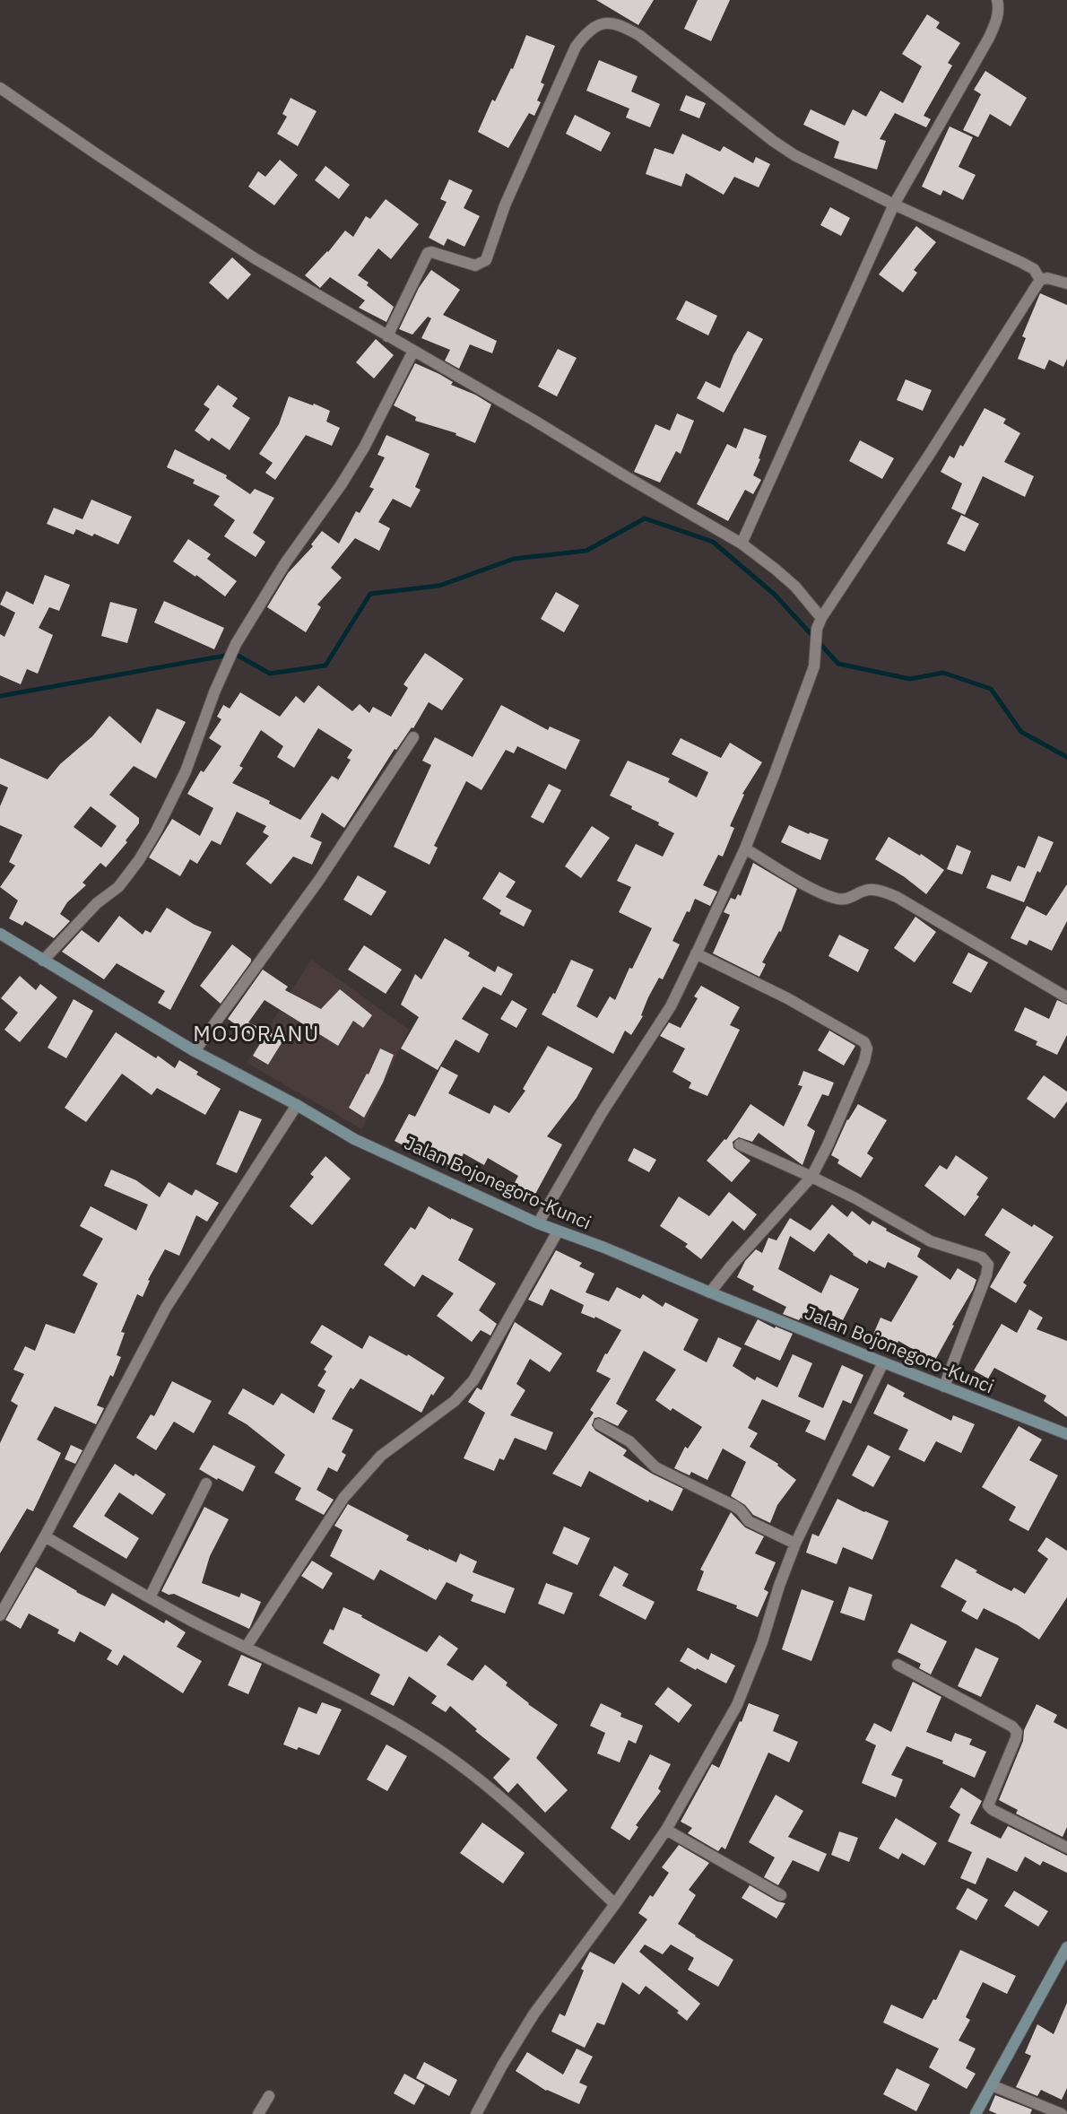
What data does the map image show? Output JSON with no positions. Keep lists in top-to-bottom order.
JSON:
{
  "streets": {
    "main road": ["Jalan Bojonegoro-Kunci"]
  },
  "districts": ["MOJORANU"]
}
